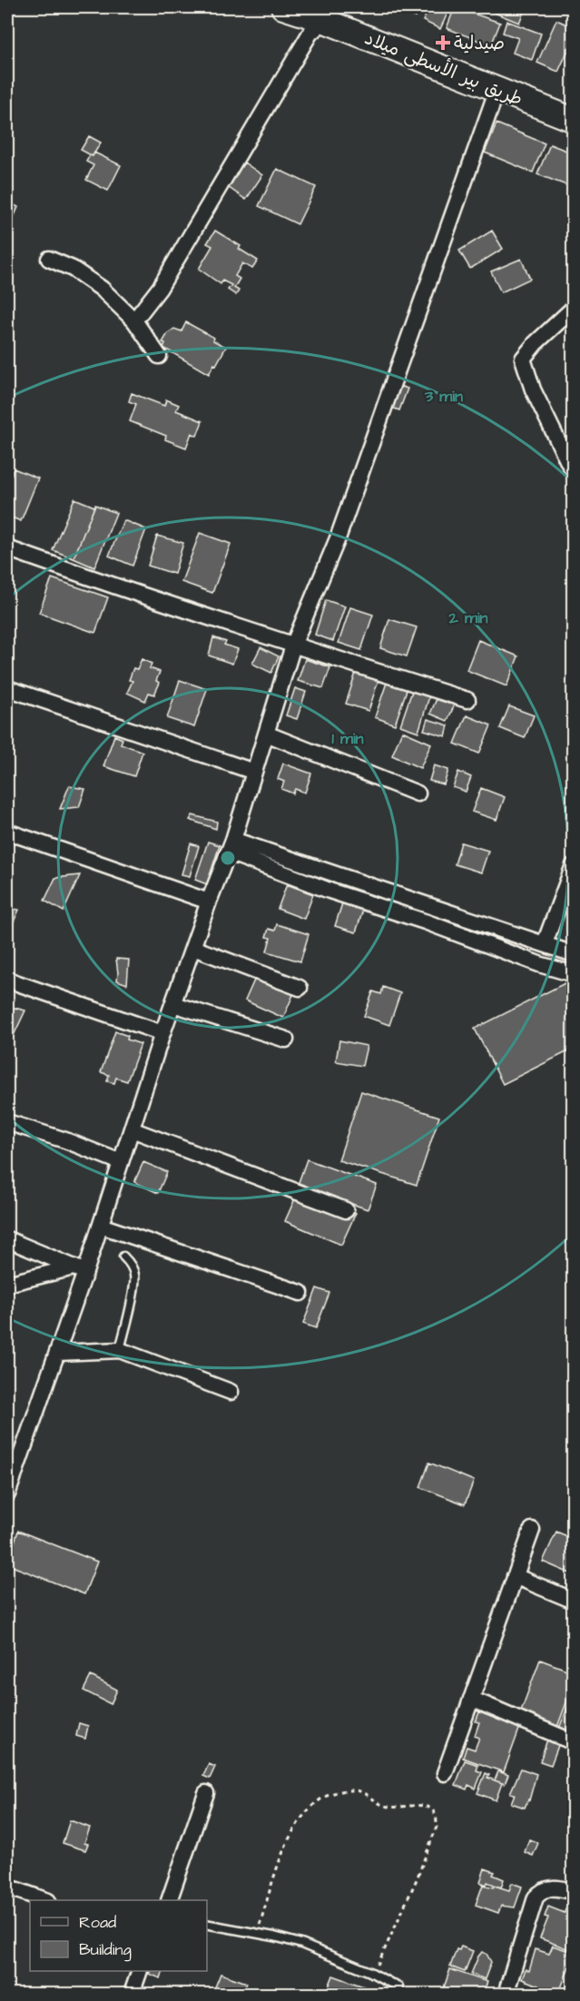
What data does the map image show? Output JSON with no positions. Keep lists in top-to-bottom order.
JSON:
{
  "streets": {
    "main road": ["طريق بير الأسطى ميلاد"]
  },
  "places": {
    "health": ["صيدلية"]
  },
  "legend": ["Road", "Building"],
  "rings": ["3 min", "2 min", "1 min"]
}
